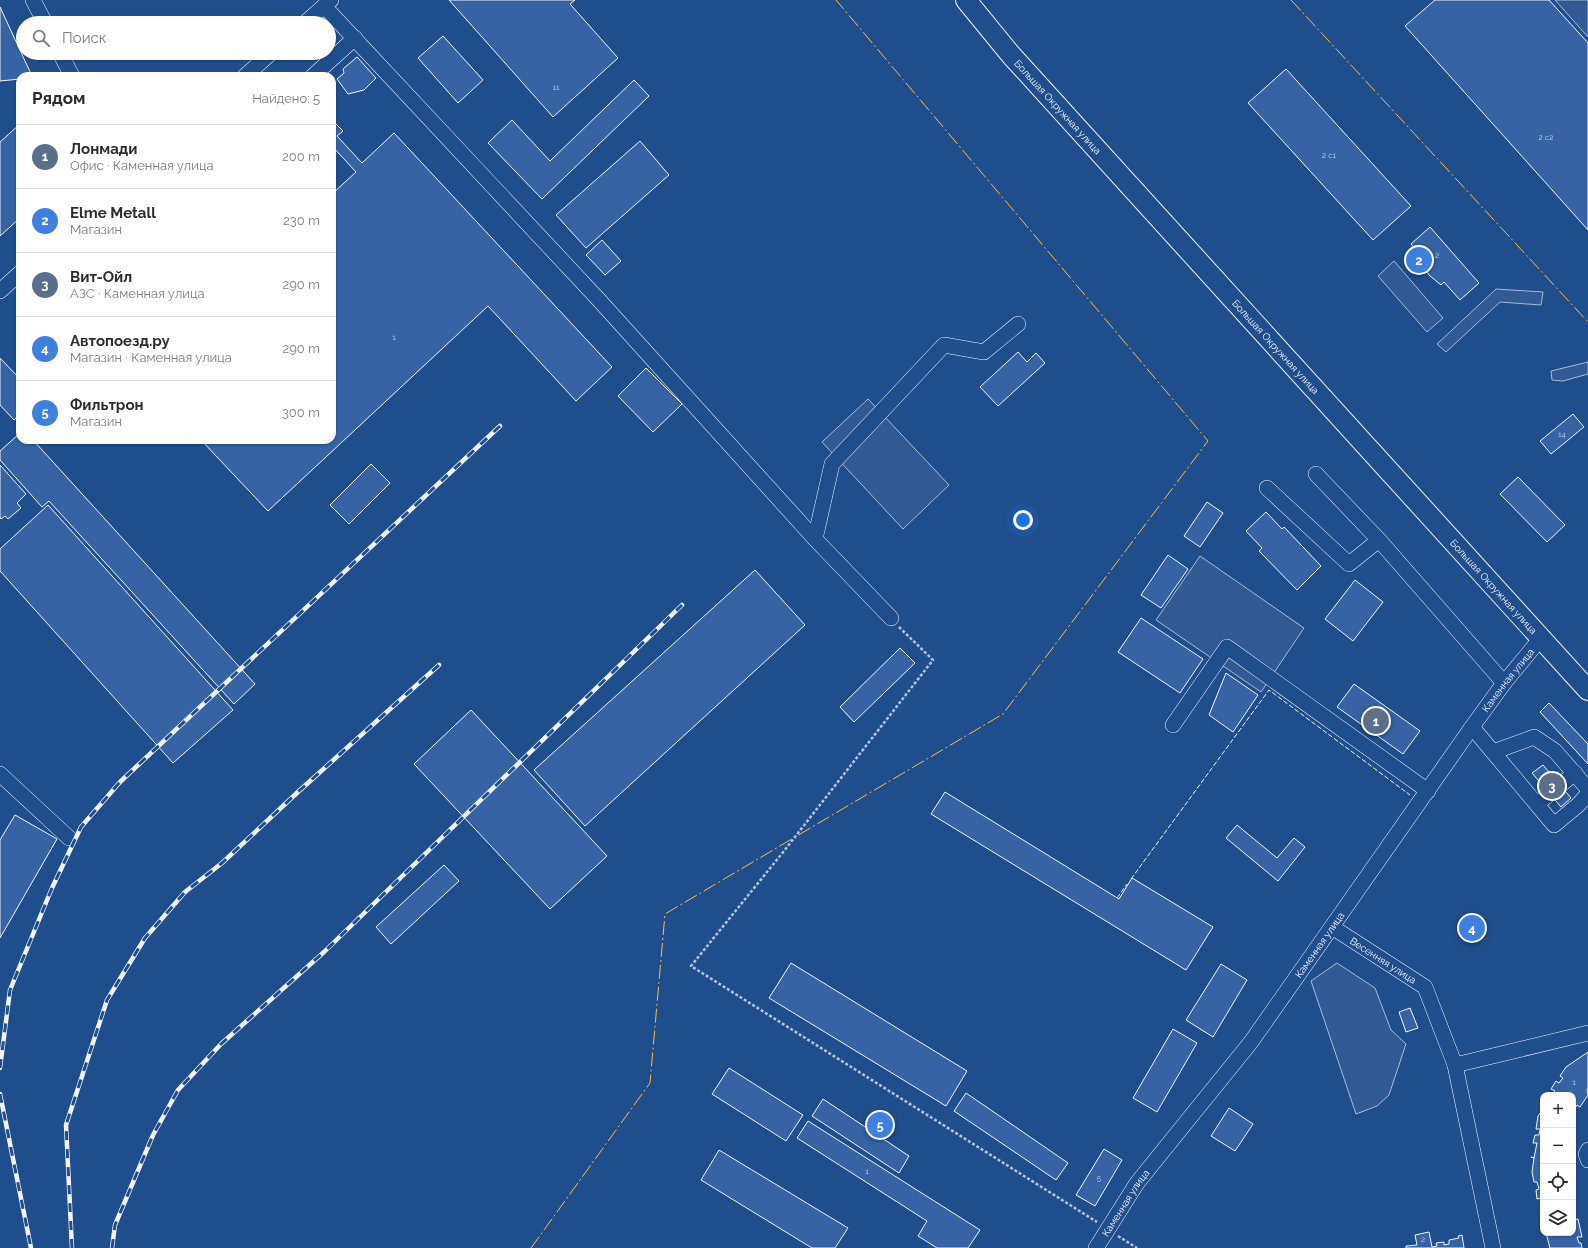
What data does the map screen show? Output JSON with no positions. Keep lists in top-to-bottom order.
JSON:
{
  "streets": {
    "main road": ["Большая Окружная улица"],
    "street": ["Каменная улица", "Весенняя улица"]
  },
  "crossings": [
    ["Большая Окружная улица", "Каменная улица"],
    ["Каменная улица", "Весенняя улица"]
  ],
  "house_numbers": [
    "11",
    "2 с2",
    "2 с1",
    "2",
    "1",
    "14",
    "1",
    "1",
    "5",
    "2"
  ],
  "page": {
    "search": "Поиск",
    "heading": ["Рядом", "Найдено: 5"],
    "list": [
      {
        "mark": "1",
        "name": "Лонмади",
        "note": "Офис · Каменная улица",
        "value": "200 m"
      },
      {
        "mark": "2",
        "name": "Elme Metall",
        "note": "Магазин",
        "value": "230 m"
      },
      {
        "mark": "3",
        "name": "Вит-Ойл",
        "note": "АЗС · Каменная улица",
        "value": "290 m"
      },
      {
        "mark": "4",
        "name": "Автопоезд.ру",
        "note": "Магазин · Каменная улица",
        "value": "290 m"
      },
      {
        "mark": "5",
        "name": "Фильтрон",
        "note": "Магазин",
        "value": "300 m"
      }
    ],
    "pins": [
      "2",
      "1",
      "3",
      "4",
      "5"
    ],
    "map_buttons": ["+", "−"]
  }
}
